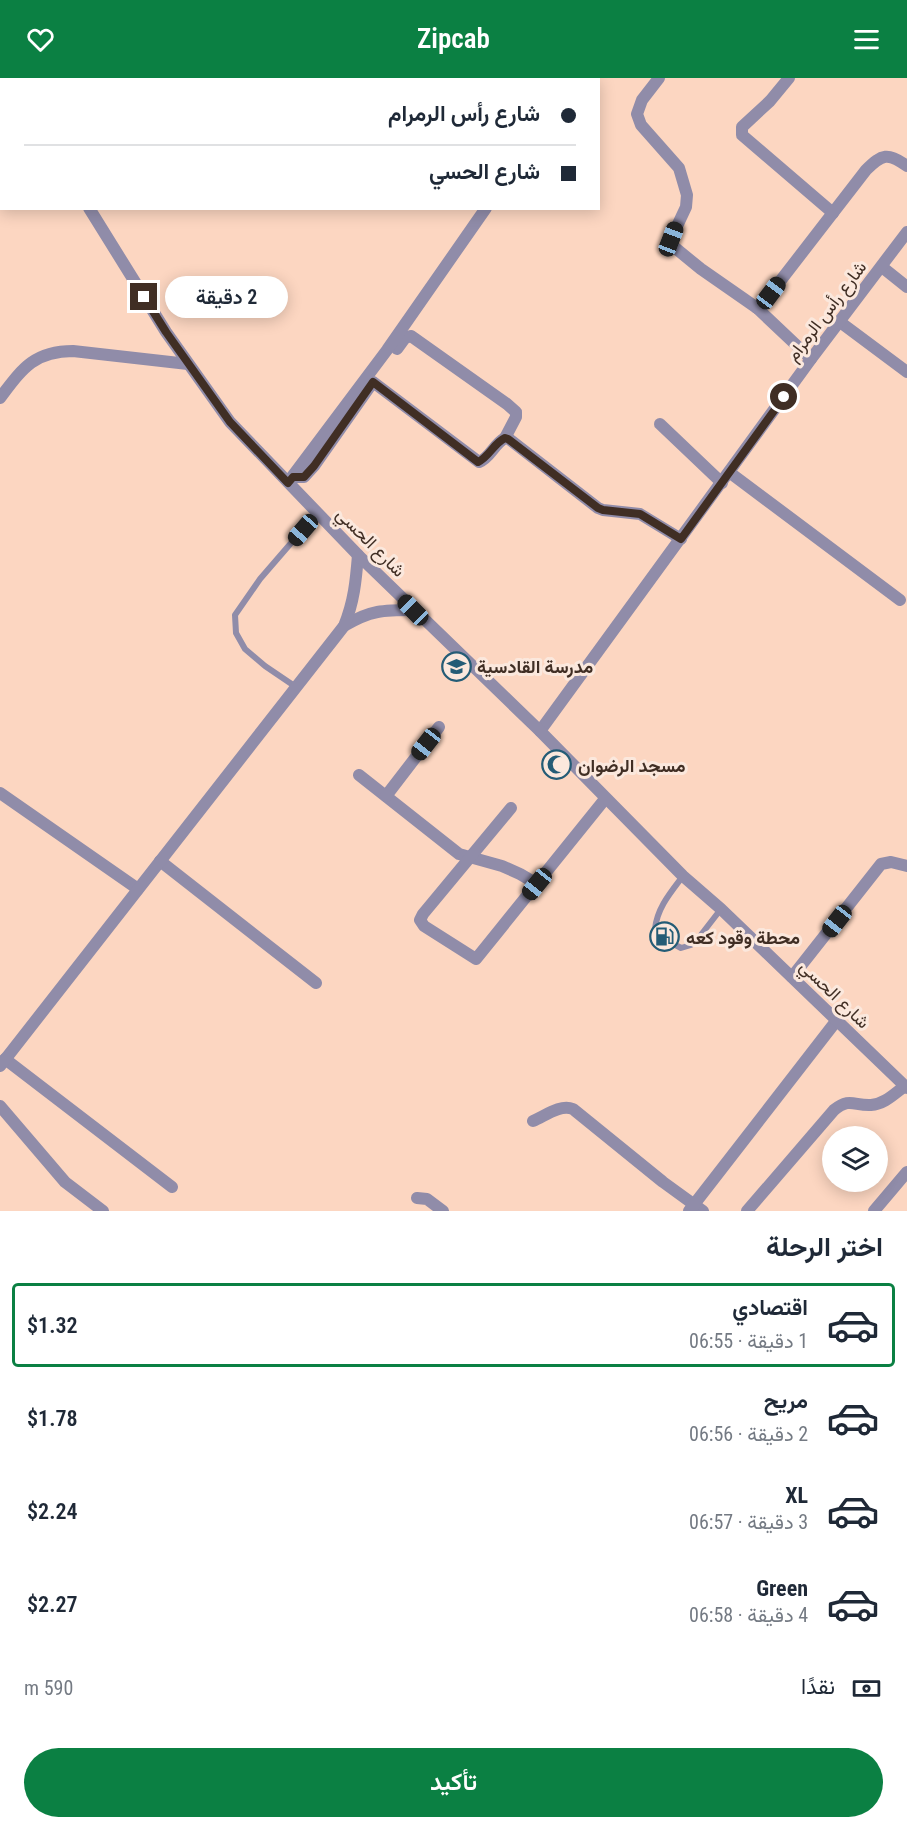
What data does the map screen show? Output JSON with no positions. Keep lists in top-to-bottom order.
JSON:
{
  "streets": {
    "street": ["شارع رأس الرمرام", "شارع الحسي"]
  },
  "crossings": [
    ["شارع رأس الرمرام", "شارع الحسي"]
  ],
  "places": {
    "school or university": ["مدرسة القادسية"],
    "mosque": ["مسجد الرضوان"],
    "fuel station": ["محطة وقود كعه"]
  },
  "page": {
    "header": "Zipcab",
    "banner": ["شارع رأس الرمرام", "شارع الحسي"],
    "bubble": "2 دقيقة",
    "heading": "اختر الرحلة",
    "list": [
      {
        "name": "اقتصادي",
        "note": "1 دقيقة · 06:55",
        "value": "$1.32"
      },
      {
        "name": "مريح",
        "note": "2 دقيقة · 06:56",
        "value": "$1.78"
      },
      {
        "name": "XL",
        "note": "3 دقيقة · 06:57",
        "value": "$2.24"
      },
      {
        "name": "Green",
        "note": "4 دقيقة · 06:58",
        "value": "$2.27"
      }
    ],
    "pay": ["نقدًا", "590 m"],
    "buttons": "تأكيد"
  }
}
